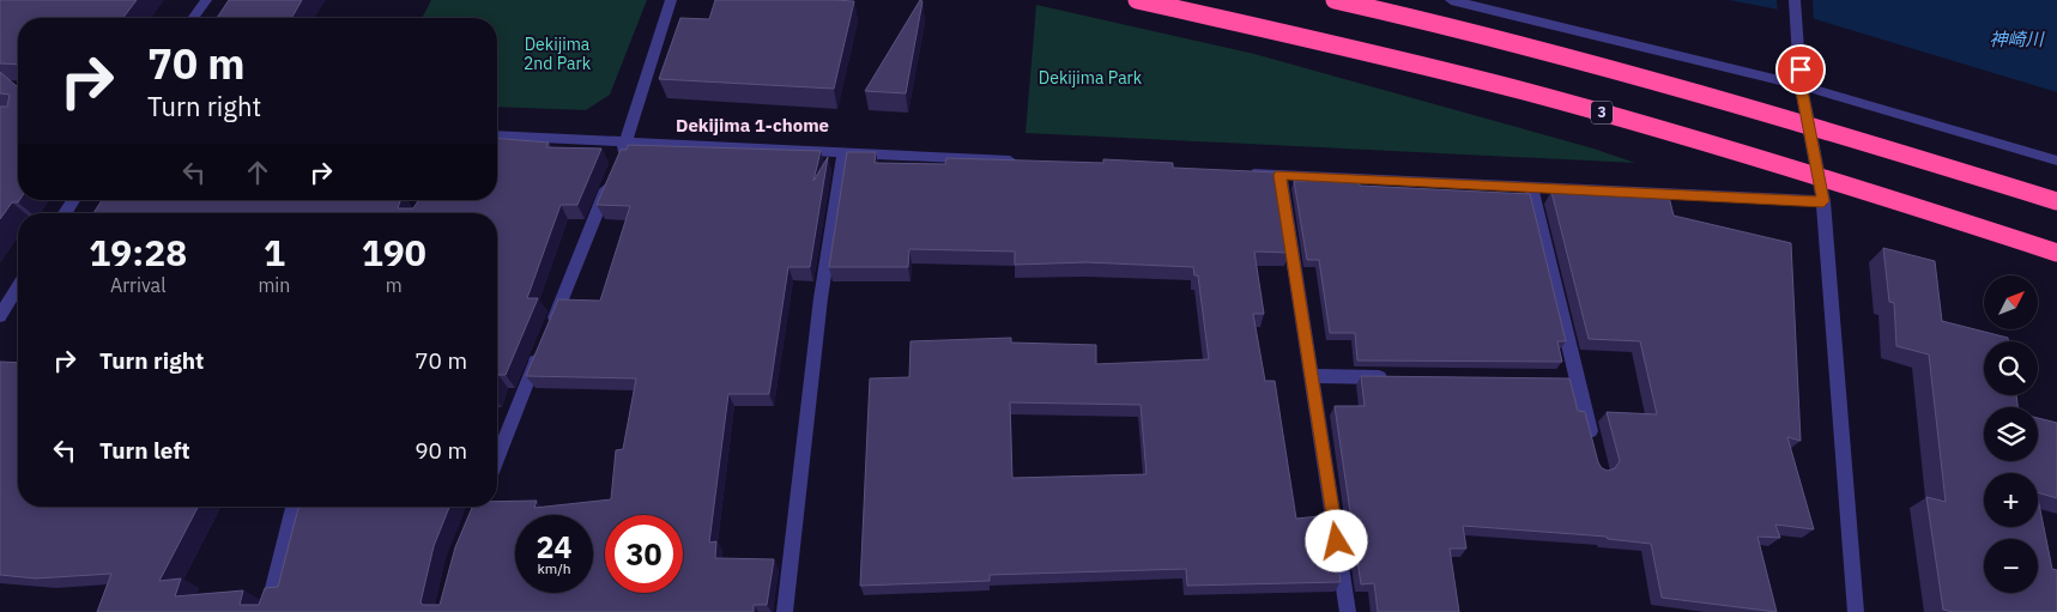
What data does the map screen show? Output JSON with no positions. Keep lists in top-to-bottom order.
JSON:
{
  "streets": {
    "highway": ["3"]
  },
  "districts": ["Dekijima 1-chome"],
  "water": ["神崎川"],
  "parks": ["Dekijima 2nd Park", "Dekijima Park"],
  "north": "top right",
  "page": {
    "turn": ["70 m", "Turn right"],
    "eta": [
      "19:28",
      "Arrival",
      "1",
      "min",
      "190",
      "m"
    ],
    "map_buttons": ["+", "−"],
    "list": [
      {
        "name": "Turn right",
        "value": "70 m"
      },
      {
        "name": "Turn left",
        "value": "90 m"
      }
    ],
    "speed": "24 km/h",
    "limit": "30"
  }
}
